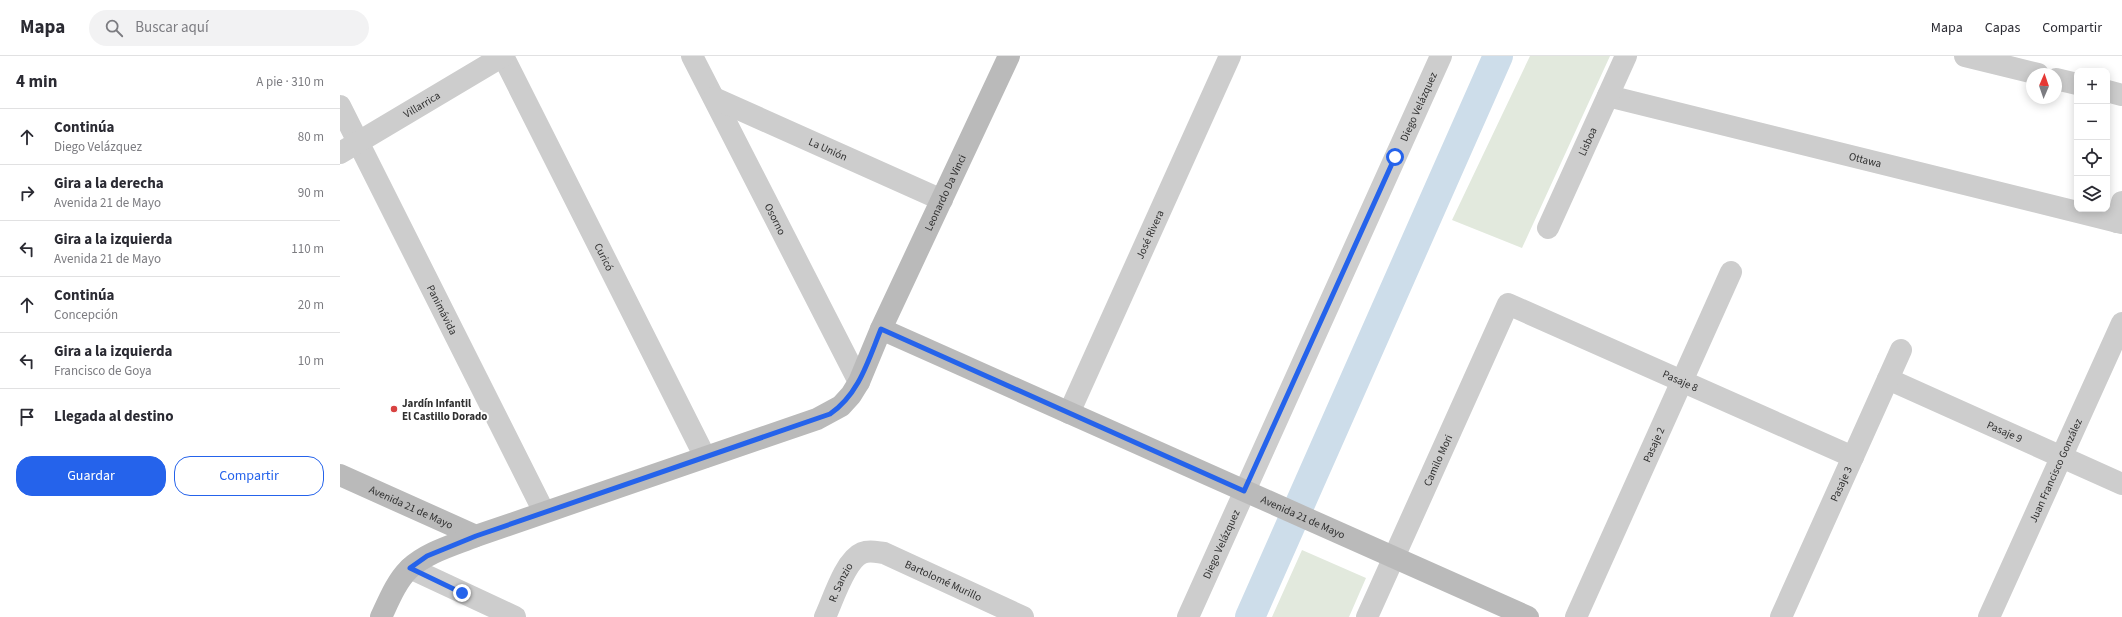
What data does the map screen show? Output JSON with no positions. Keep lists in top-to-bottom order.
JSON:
{
  "streets": {
    "street": [
      "Villarrica",
      "Diego Velázquez",
      "Lisboa",
      "La Unión",
      "Ottawa",
      "Leonardo Da Vinci",
      "Osorno",
      "José Rivera",
      "Curicó",
      "Panimávida",
      "Pasaje 8",
      "Pasaje 9",
      "Pasaje 2",
      "Camilo Mori",
      "Juan Francisco González",
      "Pasaje 3",
      "Avenida 21 de Mayo",
      "Bartolomé Murillo",
      "R. Sanzio"
    ]
  },
  "crossings": [
    ["Villarrica", "Curicó"],
    ["Villarrica", "Panimávida"],
    ["Diego Velázquez", "Avenida 21 de Mayo"],
    ["Lisboa", "Ottawa"],
    ["La Unión", "Leonardo Da Vinci"],
    ["La Unión", "Osorno"],
    ["Leonardo Da Vinci", "Avenida 21 de Mayo"],
    ["José Rivera", "Avenida 21 de Mayo"],
    ["Pasaje 8", "Pasaje 2"],
    ["Pasaje 8", "Camilo Mori"],
    ["Pasaje 8", "Pasaje 3"],
    ["Pasaje 9", "Juan Francisco González"],
    ["Pasaje 9", "Pasaje 3"],
    ["Camilo Mori", "Avenida 21 de Mayo"],
    ["Bartolomé Murillo", "R. Sanzio"]
  ],
  "places": ["Jardín Infantil El Castillo Dorado"],
  "north": "top",
  "page": {
    "header": "Mapa",
    "search": "Buscar aquí",
    "nav": ["Mapa", "Capas", "Compartir"],
    "heading": ["4 min", "A pie · 310 m"],
    "map_buttons": ["+", "−"],
    "list": [
      ["Continúa", "Diego Velázquez", "80 m"],
      ["Gira a la derecha", "Avenida 21 de Mayo", "90 m"],
      ["Gira a la izquierda", "Avenida 21 de Mayo", "110 m"],
      ["Continúa", "Concepción", "20 m"],
      ["Gira a la izquierda", "Francisco de Goya", "10 m"],
      "Llegada al destino"
    ],
    "buttons": ["Guardar", "Compartir"]
  }
}
